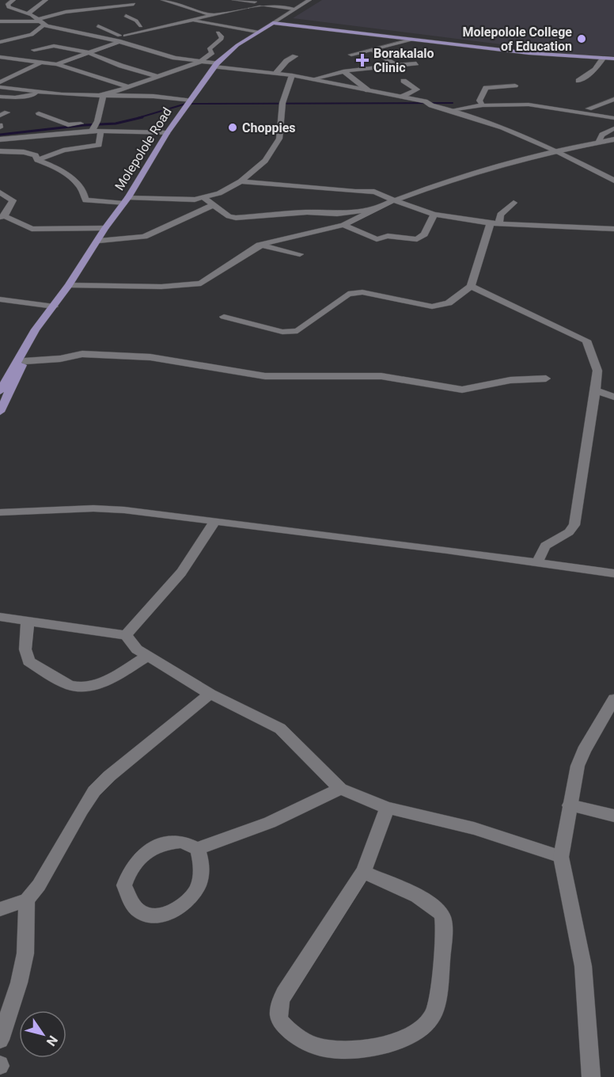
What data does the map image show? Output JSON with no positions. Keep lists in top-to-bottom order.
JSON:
{
  "streets": {
    "main road": ["Molepolole Road"]
  },
  "places": {
    "other": ["Molepolole College of Education", "Choppies"],
    "health": ["Borakalalo Clinic"]
  },
  "north": "bottom right"
}
